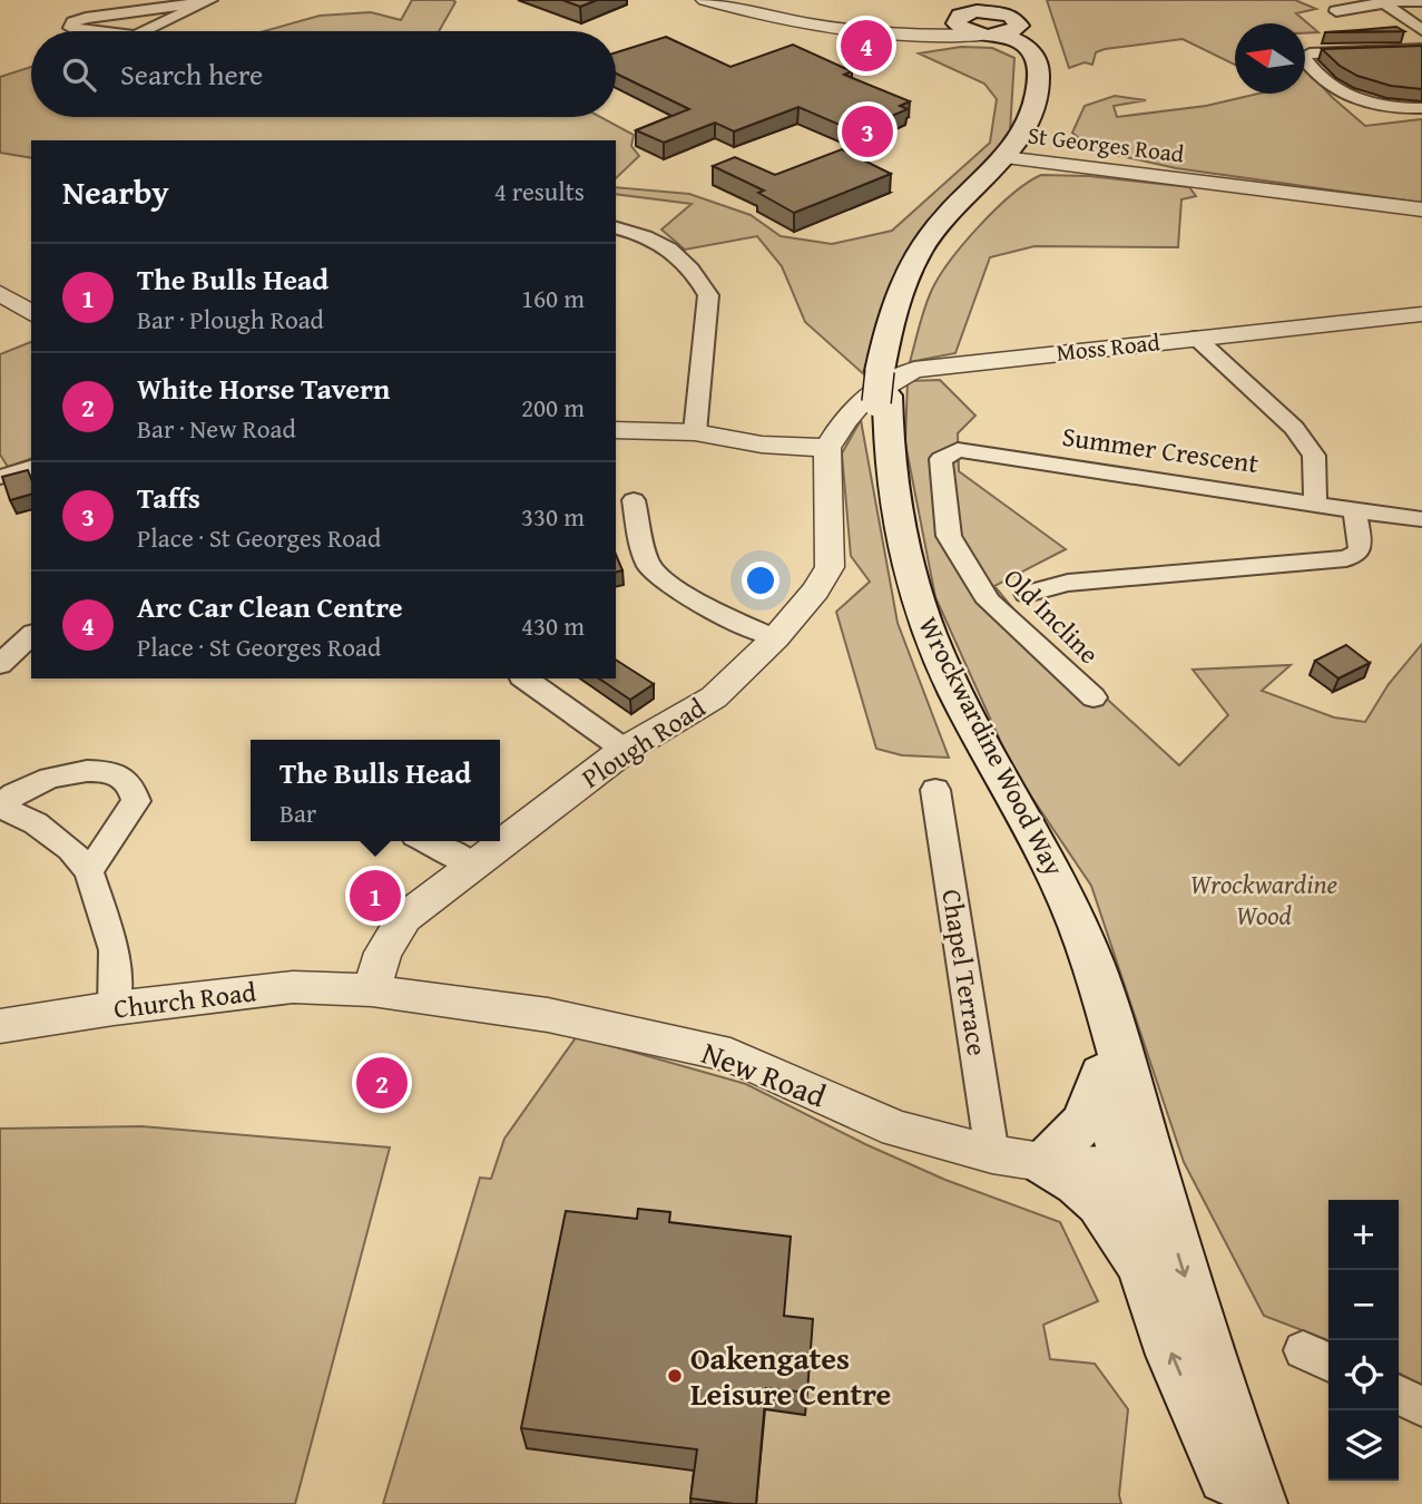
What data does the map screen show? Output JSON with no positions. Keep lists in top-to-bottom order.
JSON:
{
  "streets": {
    "main road": ["Wrockwardine Wood Way"],
    "street": [
      "St Georges Road",
      "Moss Road",
      "Summer Crescent",
      "Old Incline",
      "Plough Road",
      "Chapel Terrace",
      "Church Road",
      "New Road"
    ]
  },
  "crossings": [
    ["St Georges Road", "Wrockwardine Wood Way"],
    ["Moss Road", "Plough Road"],
    ["Summer Crescent", "Old Incline"],
    ["Plough Road", "Church Road"],
    ["Plough Road", "New Road"],
    ["Wrockwardine Wood Way", "New Road"],
    ["Chapel Terrace", "New Road"],
    ["Church Road", "New Road"]
  ],
  "parks": ["Wrockwardine Wood"],
  "places": ["Oakengates Leisure Centre"],
  "north": "left",
  "page": {
    "pins": [
      "4",
      "3",
      "1",
      "2"
    ],
    "search": "Search here",
    "heading": ["Nearby", "4 results"],
    "list": [
      {
        "mark": "1",
        "name": "The Bulls Head",
        "note": "Bar · Plough Road",
        "value": "160 m"
      },
      {
        "mark": "2",
        "name": "White Horse Tavern",
        "note": "Bar · New Road",
        "value": "200 m"
      },
      {
        "mark": "3",
        "name": "Taffs",
        "note": "Place · St Georges Road",
        "value": "330 m"
      },
      {
        "mark": "4",
        "name": "Arc Car Clean Centre",
        "note": "Place · St Georges Road",
        "value": "430 m"
      }
    ],
    "popup": ["The Bulls Head", "Bar"],
    "map_buttons": ["+", "−"]
  }
}
